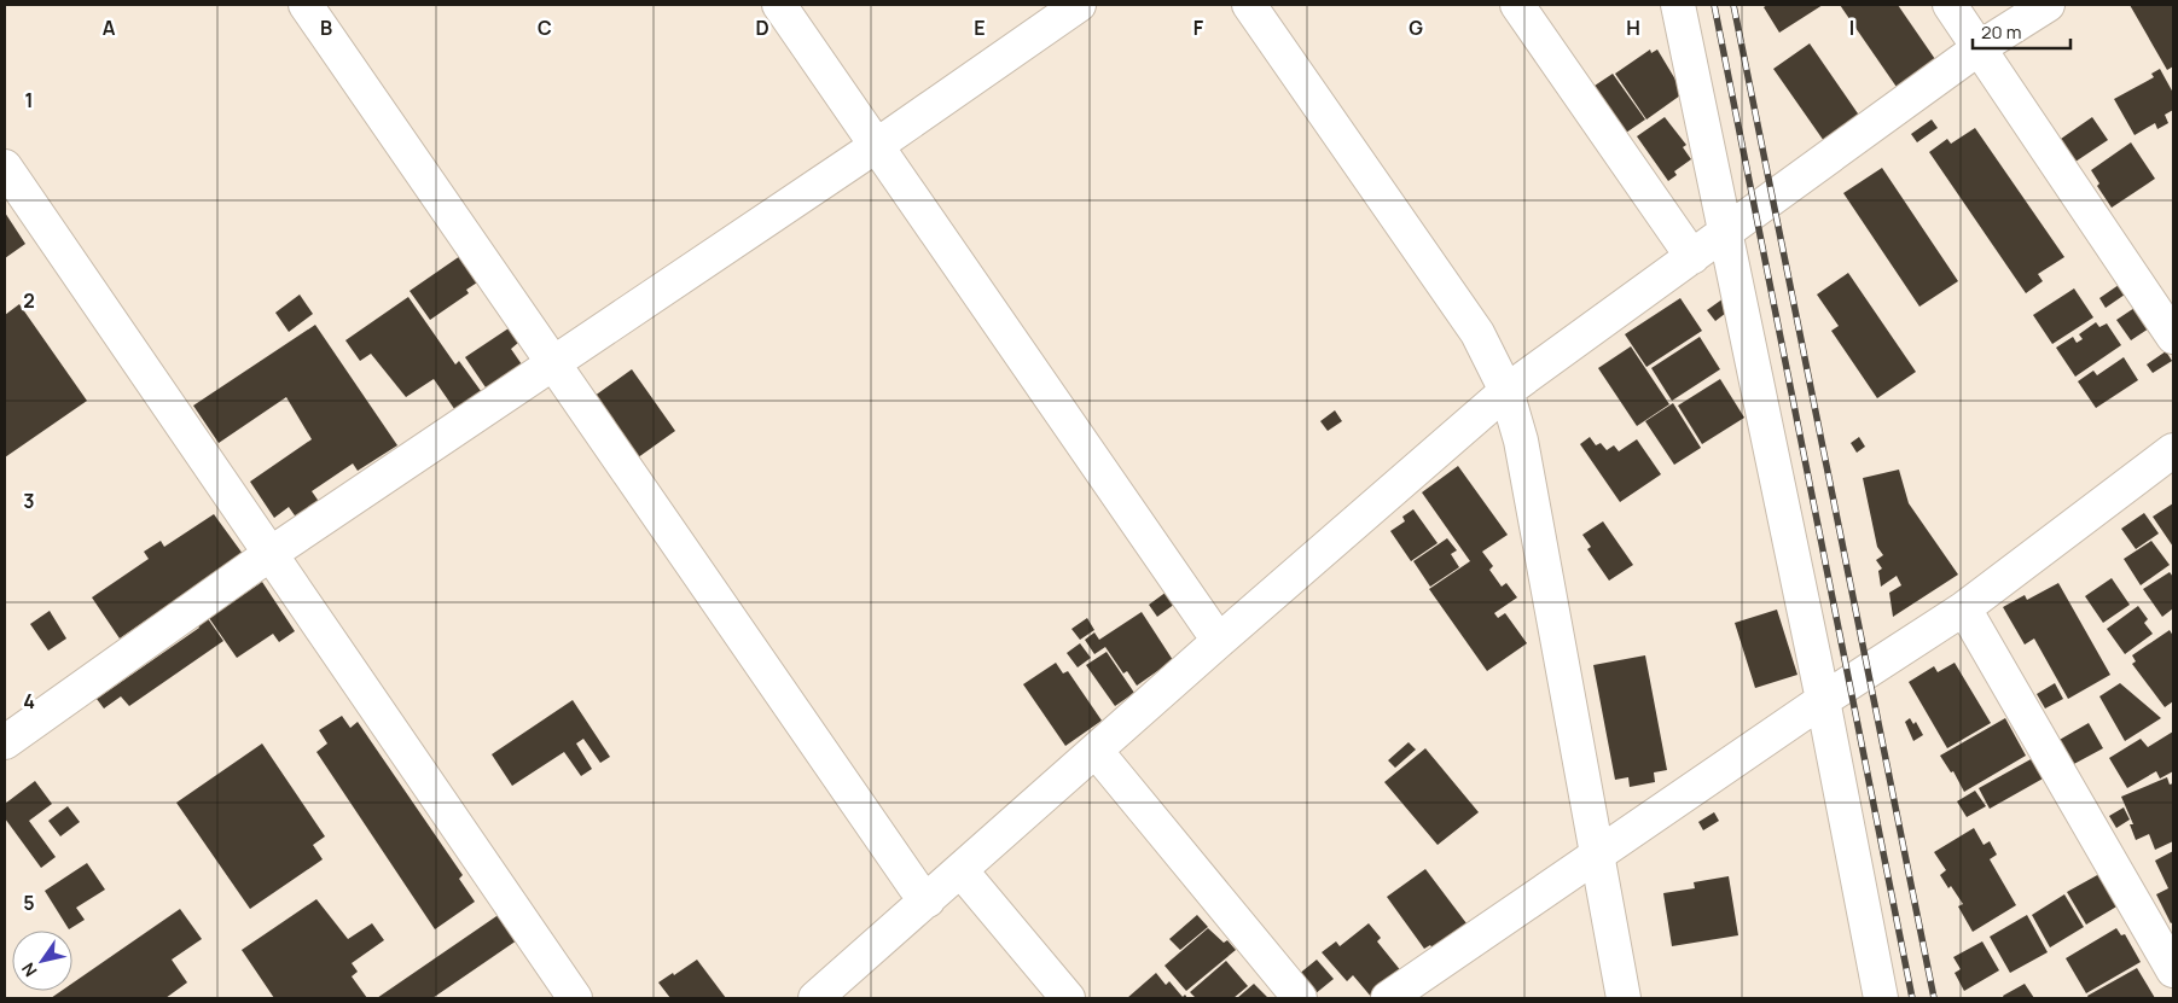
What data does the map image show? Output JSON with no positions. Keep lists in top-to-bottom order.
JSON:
{
  "scale_bar": "20 m",
  "north": "bottom left",
  "grid": {
    "columns": [
      "A",
      "B",
      "C",
      "D",
      "E",
      "F",
      "G",
      "H",
      "I"
    ],
    "rows": [
      "1",
      "2",
      "3",
      "4",
      "5"
    ]
  }
}
